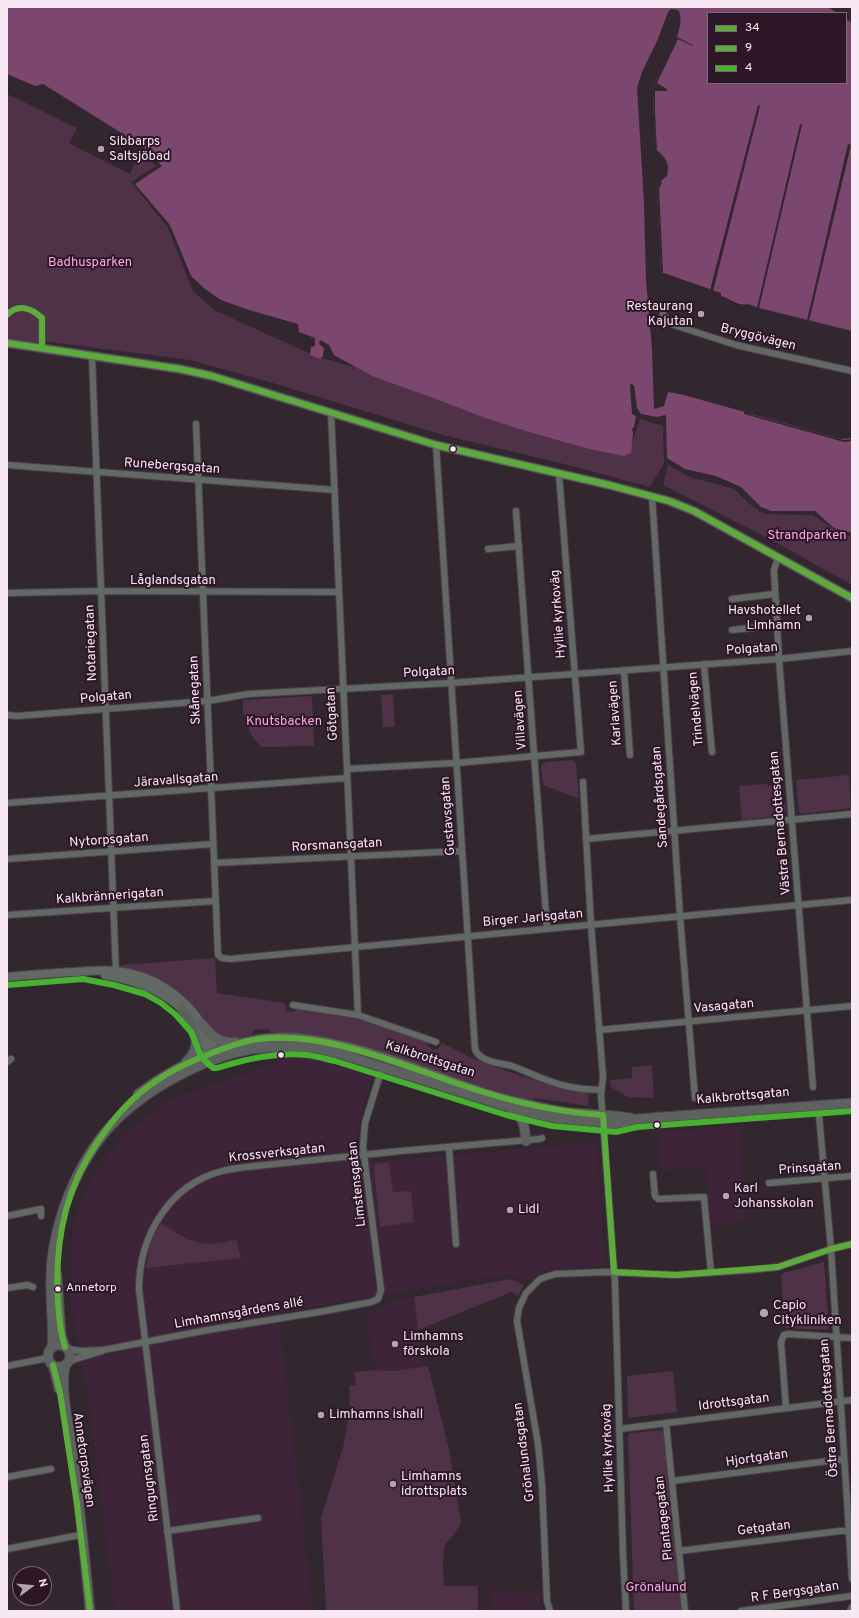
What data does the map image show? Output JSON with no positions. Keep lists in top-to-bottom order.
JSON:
{
  "streets": {
    "main road": ["Kalkbrottsgatan", "Annetorpsvägen"],
    "street": [
      "Bryggövägen",
      "Runebergsgatan",
      "Låglandsgatan",
      "Hyllie kyrkoväg",
      "Notariegatan",
      "Polgatan",
      "Skånegatan",
      "Trindelvägen",
      "Karlavägen",
      "Götgatan",
      "Villavägen",
      "Järavallsgatan",
      "Sandegårdsgatan",
      "Gustavsgatan",
      "Västra Bernadottesgatan",
      "Nytorpsgatan",
      "Rorsmansgatan",
      "Kalkbrännerigatan",
      "Birger Jarlsgatan",
      "Vasagatan",
      "Krossverksgatan",
      "Prinsgatan",
      "Limstensgatan",
      "Limhamnsgårdens allé",
      "Idrottsgatan",
      "Östra Bernadottesgatan",
      "Grönalundsgatan",
      "Hjortgatan",
      "Ringugnsgatan",
      "Plantagegatan",
      "Getgatan",
      "R F Bergsgatan"
    ]
  },
  "crossings": [
    ["Runebergsgatan", "Notariegatan"],
    ["Runebergsgatan", "Skånegatan"],
    ["Runebergsgatan", "Götgatan"],
    ["Låglandsgatan", "Notariegatan"],
    ["Låglandsgatan", "Skånegatan"],
    ["Låglandsgatan", "Götgatan"],
    ["Hyllie kyrkoväg", "Polgatan"],
    ["Hyllie kyrkoväg", "Villavägen"],
    ["Hyllie kyrkoväg", "Gustavsgatan"],
    ["Hyllie kyrkoväg", "Birger Jarlsgatan"],
    ["Hyllie kyrkoväg", "Vasagatan"],
    ["Hyllie kyrkoväg", "Kalkbrottsgatan"],
    ["Hyllie kyrkoväg", "Idrottsgatan"],
    ["Hyllie kyrkoväg", "Grönalundsgatan"],
    ["Notariegatan", "Polgatan"],
    ["Notariegatan", "Järavallsgatan"],
    ["Notariegatan", "Nytorpsgatan"],
    ["Notariegatan", "Kalkbrännerigatan"],
    ["Polgatan", "Skånegatan"],
    ["Polgatan", "Trindelvägen"],
    ["Polgatan", "Karlavägen"],
    ["Polgatan", "Götgatan"],
    ["Polgatan", "Villavägen"],
    ["Polgatan", "Sandegårdsgatan"],
    ["Polgatan", "Gustavsgatan"],
    ["Polgatan", "Västra Bernadottesgatan"],
    ["Skånegatan", "Järavallsgatan"],
    ["Skånegatan", "Nytorpsgatan"],
    ["Skånegatan", "Rorsmansgatan"],
    ["Skånegatan", "Kalkbrännerigatan"],
    ["Skånegatan", "Birger Jarlsgatan"],
    ["Götgatan", "Järavallsgatan"],
    ["Götgatan", "Rorsmansgatan"],
    ["Götgatan", "Birger Jarlsgatan"],
    ["Villavägen", "Birger Jarlsgatan"],
    ["Sandegårdsgatan", "Birger Jarlsgatan"],
    ["Sandegårdsgatan", "Vasagatan"],
    ["Gustavsgatan", "Rorsmansgatan"],
    ["Gustavsgatan", "Birger Jarlsgatan"],
    ["Västra Bernadottesgatan", "Birger Jarlsgatan"],
    ["Västra Bernadottesgatan", "Vasagatan"],
    ["Kalkbrottsgatan", "Limstensgatan"],
    ["Kalkbrottsgatan", "Annetorpsvägen"],
    ["Krossverksgatan", "Limstensgatan"],
    ["Krossverksgatan", "Limhamnsgårdens allé"],
    ["Krossverksgatan", "Ringugnsgatan"],
    ["Prinsgatan", "Östra Bernadottesgatan"],
    ["Limstensgatan", "Limhamnsgårdens allé"],
    ["Limhamnsgårdens allé", "Annetorpsvägen"],
    ["Limhamnsgårdens allé", "Ringugnsgatan"],
    ["Idrottsgatan", "Östra Bernadottesgatan"],
    ["Idrottsgatan", "Plantagegatan"],
    ["Östra Bernadottesgatan", "Hjortgatan"],
    ["Östra Bernadottesgatan", "Getgatan"],
    ["Hjortgatan", "Plantagegatan"],
    ["Plantagegatan", "Getgatan"]
  ],
  "parks": [
    "Badhusparken",
    "Strandparken",
    "Knutsbacken",
    "Grönalund"
  ],
  "places": [
    "Sibbarps Saltsjöbad",
    "Restaurang Kajutan",
    "Havshotellet Limhamn",
    "Karl Johansskolan",
    "Lidl",
    "Annetorp",
    "Capio Citykliniken",
    "Limhamns förskola",
    "Limhamns ishall",
    "Limhamns idrottsplats"
  ],
  "lines": ["transit line 34", "transit line 4", "transit line 9"],
  "legend": ["34", "9", "4"],
  "north": "right"
}
